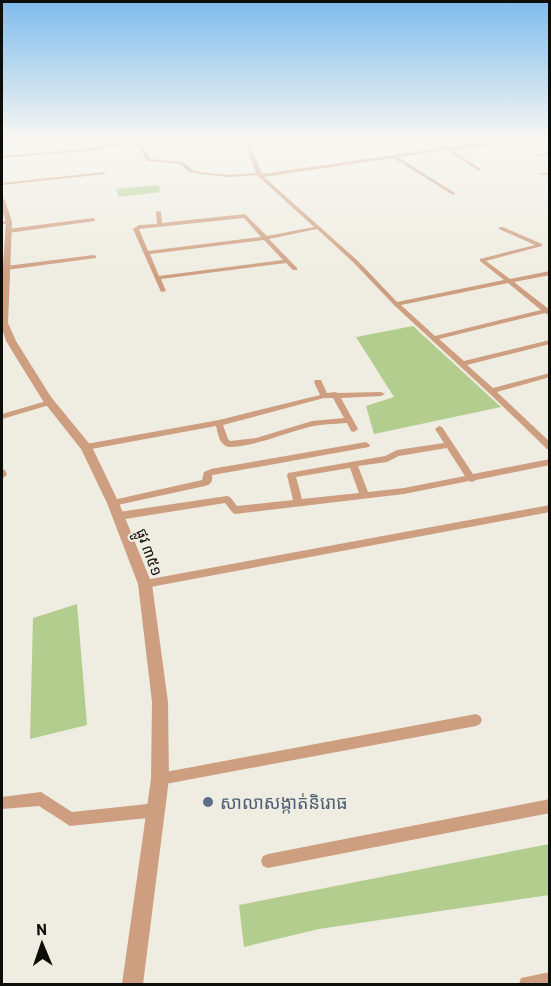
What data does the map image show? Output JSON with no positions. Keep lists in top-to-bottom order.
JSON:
{
  "streets": {
    "street": ["ផ្លូវ ៣៥១"]
  },
  "places": ["សាលាសង្កាត់និរោធ"],
  "north": "top"
}
